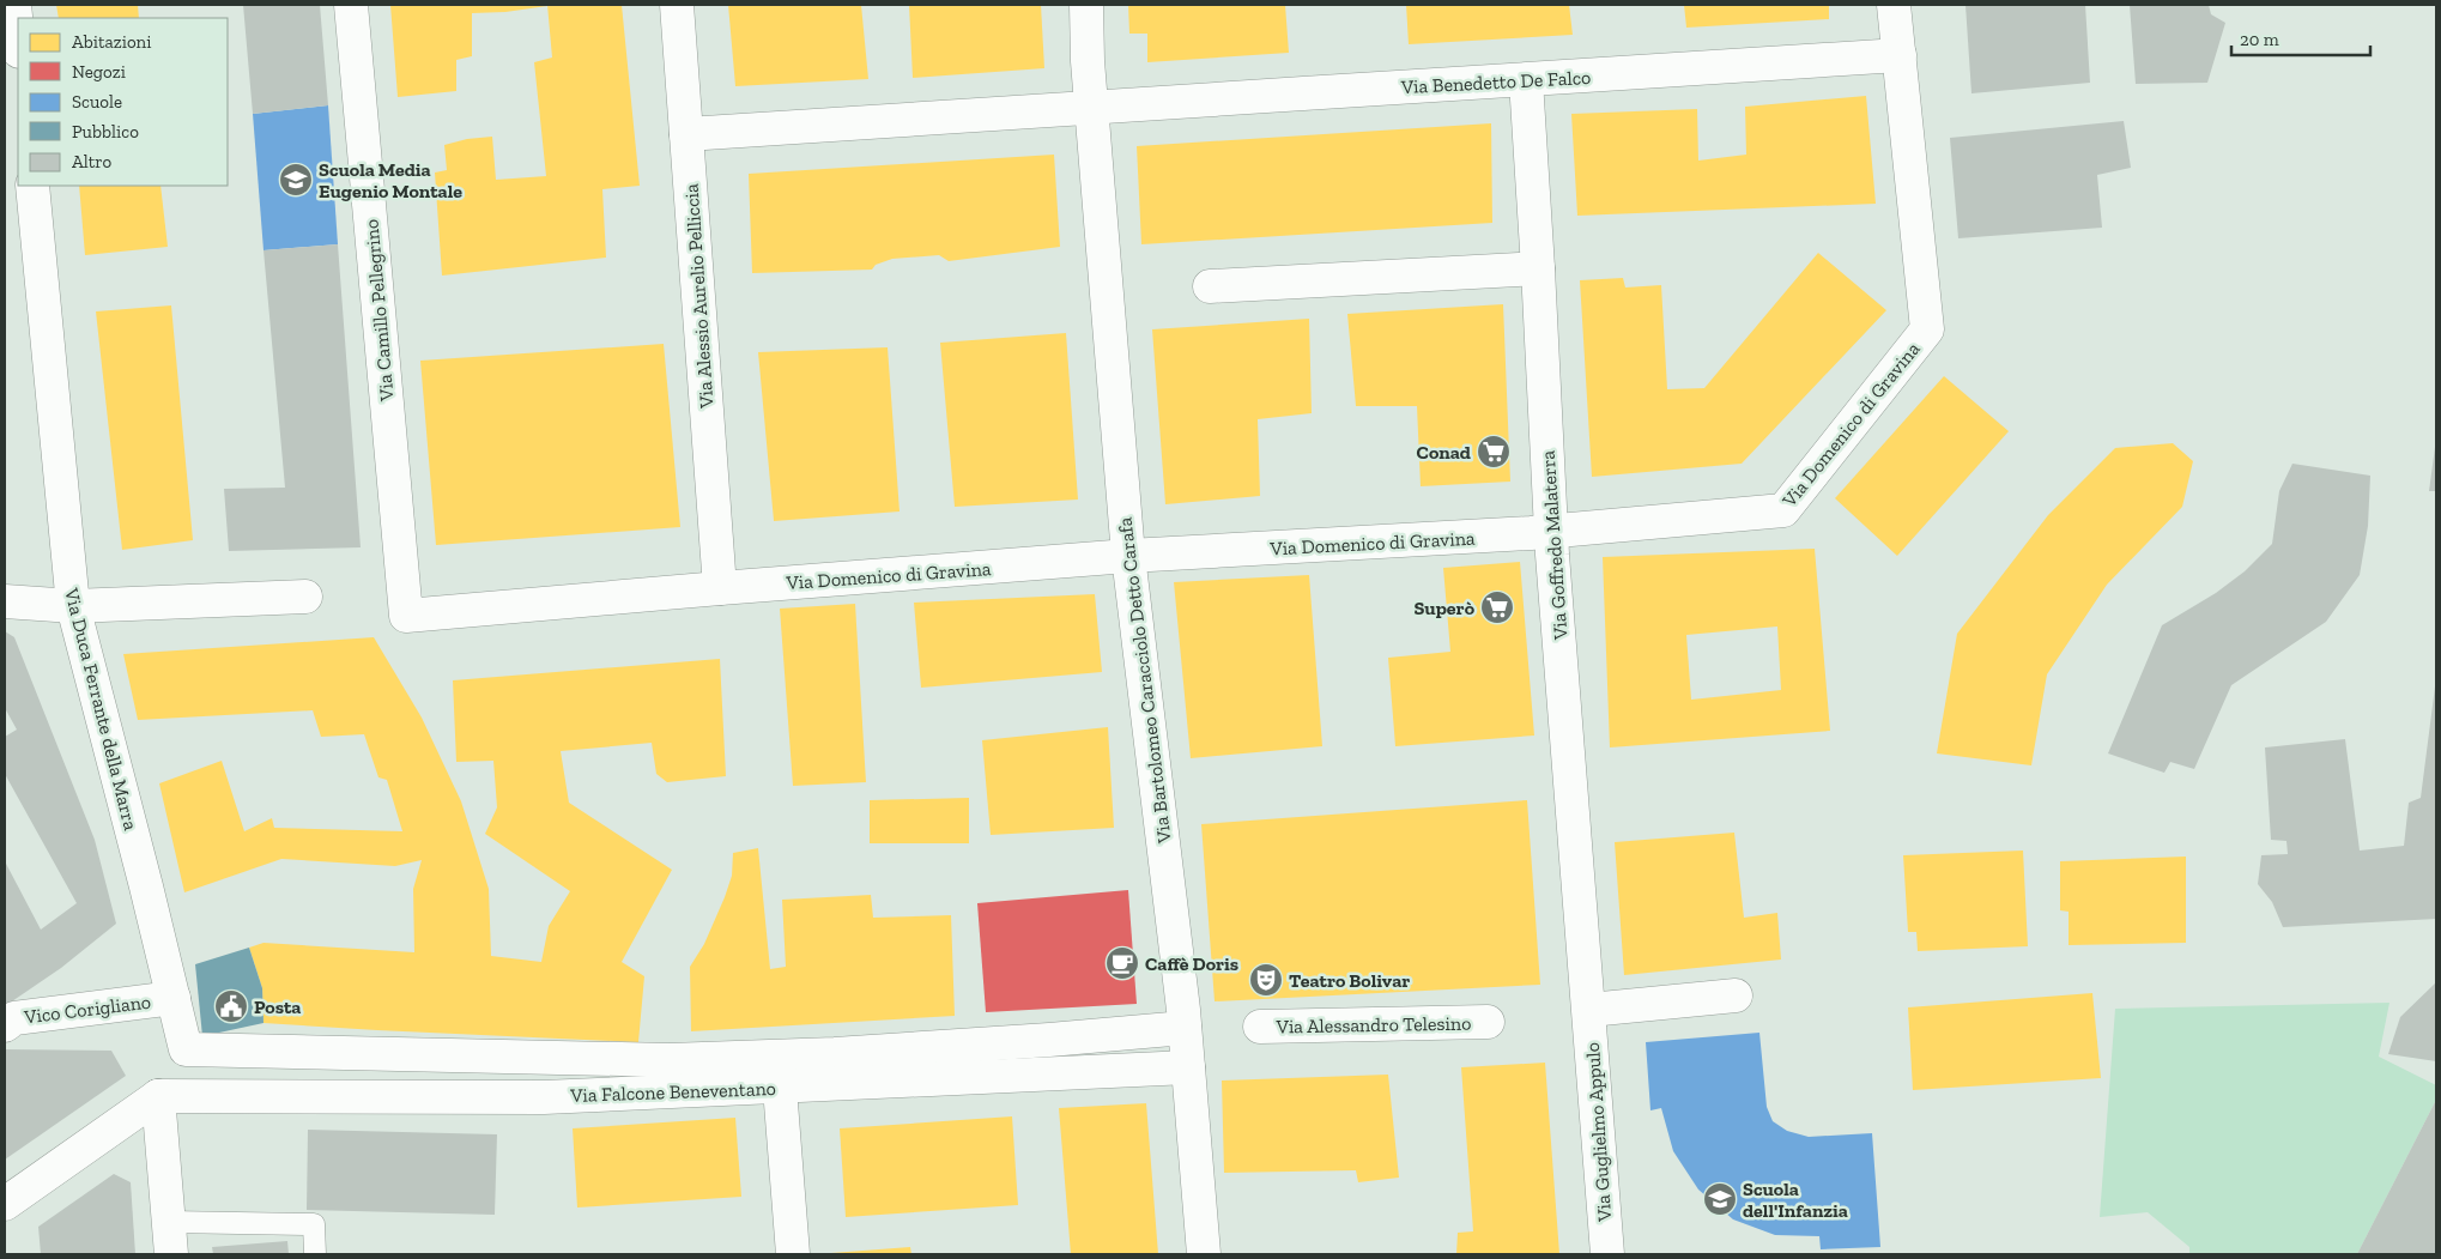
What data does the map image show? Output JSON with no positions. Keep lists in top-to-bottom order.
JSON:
{
  "streets": {
    "street": [
      "Via Benedetto De Falco",
      "Via Alessio Aurelio Pelliccia",
      "Via Camillo Pellegrino",
      "Via Domenico di Gravina",
      "Via Goffredo Malaterra",
      "Via Bartolomeo Caracciolo Detto Carafa",
      "Via Duca Ferrante della Marra",
      "Vico Corigliano",
      "Via Alessandro Telesino",
      "Via Falcone Beneventano",
      "Via Guglielmo Appulo"
    ]
  },
  "crossings": [
    ["Via Benedetto De Falco", "Via Alessio Aurelio Pelliccia"],
    ["Via Benedetto De Falco", "Via Domenico di Gravina"],
    ["Via Benedetto De Falco", "Via Goffredo Malaterra"],
    ["Via Benedetto De Falco", "Via Bartolomeo Caracciolo Detto Carafa"],
    ["Via Alessio Aurelio Pelliccia", "Via Domenico di Gravina"],
    ["Via Camillo Pellegrino", "Via Domenico di Gravina"],
    ["Via Domenico di Gravina", "Via Goffredo Malaterra"],
    ["Via Domenico di Gravina", "Via Bartolomeo Caracciolo Detto Carafa"],
    ["Via Goffredo Malaterra", "Via Guglielmo Appulo"],
    ["Via Bartolomeo Caracciolo Detto Carafa", "Via Falcone Beneventano"],
    ["Via Duca Ferrante della Marra", "Vico Corigliano"],
    ["Via Duca Ferrante della Marra", "Via Falcone Beneventano"]
  ],
  "places": {
    "school or university": ["Scuola Media Eugenio Montale", "Scuola dell'Infanzia"],
    "supermarket": ["Conad", "Superò"],
    "cafe": ["Caffè Doris"],
    "theatre": ["Teatro Bolivar"],
    "public building": ["Posta"]
  },
  "legend": [
    "Abitazioni",
    "Negozi",
    "Scuole",
    "Pubblico",
    "Altro"
  ],
  "scale_bar": "20 m"
}
